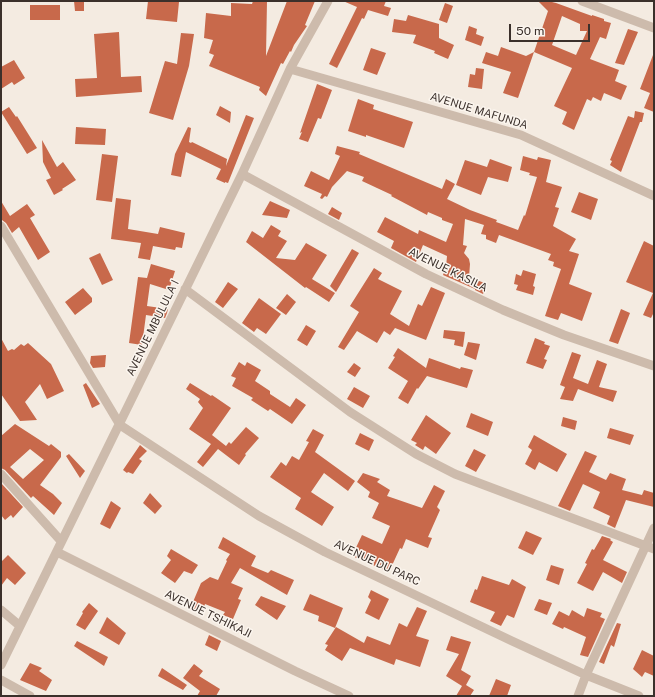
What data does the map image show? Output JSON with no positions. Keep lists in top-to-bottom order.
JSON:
{
  "streets": {
    "street": [
      "AVENUE MAFUNDA",
      "AVENUE KASILA",
      "AVENUE MBULULA I",
      "AVENUE DU PARC",
      "AVENUE TSHIKAJI"
    ]
  },
  "crossings": [
    ["AVENUE MAFUNDA", "AVENUE MBULULA I"],
    ["AVENUE KASILA", "AVENUE MBULULA I"],
    ["AVENUE MBULULA I", "AVENUE DU PARC"],
    ["AVENUE MBULULA I", "AVENUE TSHIKAJI"]
  ],
  "scale_bar": "50 m"
}
